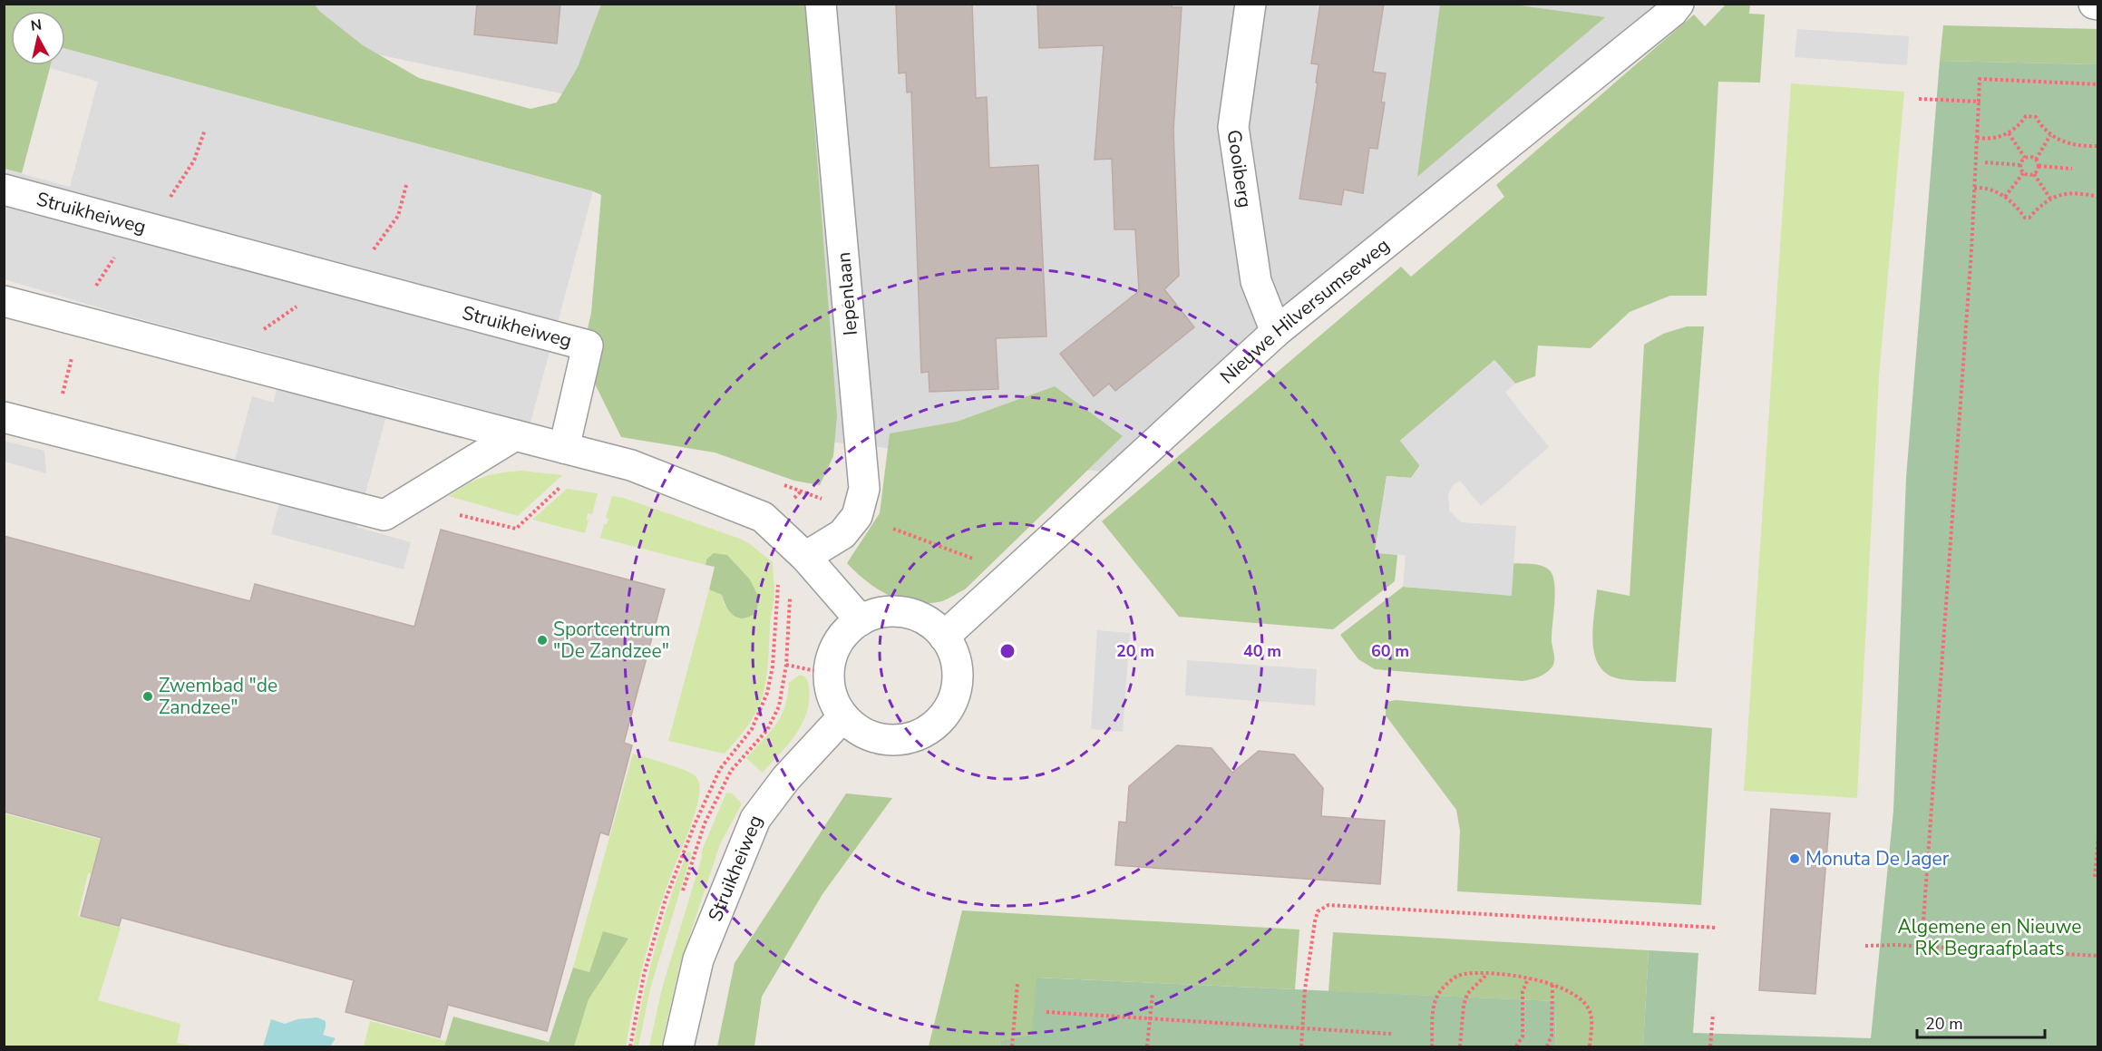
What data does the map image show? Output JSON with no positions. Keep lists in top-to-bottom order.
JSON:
{
  "streets": {
    "street": [
      "Gooiberg",
      "Struikheiweg",
      "Iepenlaan",
      "Nieuwe Hilversumseweg"
    ]
  },
  "crossings": [
    ["Gooiberg", "Nieuwe Hilversumseweg"],
    ["Struikheiweg", "Nieuwe Hilversumseweg"]
  ],
  "parks": ["Algemene en Nieuwe RK Begraafplaats"],
  "places": ["Sportcentrum \"De Zandzee\"", "Zwembad \"de Zandzee\"", "Monuta De Jager"],
  "scale_bar": "20 m",
  "north": "top",
  "rings": ["20 m", "40 m", "60 m"]
}
